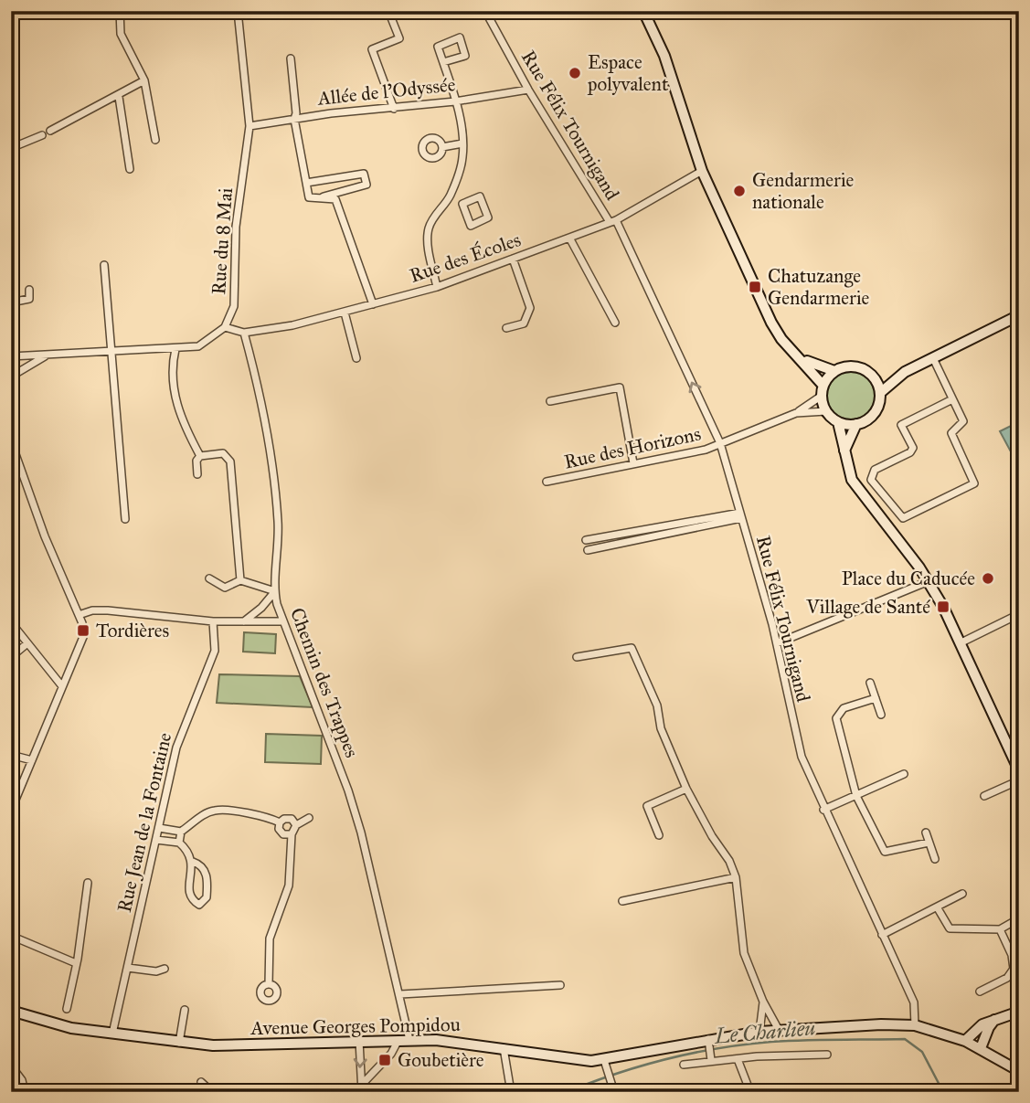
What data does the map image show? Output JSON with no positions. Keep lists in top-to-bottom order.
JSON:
{
  "streets": {
    "street": [
      "Allée de l'Odyssée",
      "Rue Félix Tournigand",
      "Rue du 8 Mai",
      "Rue des Écoles",
      "Rue des Horizons",
      "Chemin des Trappes",
      "Rue Jean de la Fontaine",
      "Avenue Georges Pompidou"
    ]
  },
  "crossings": [
    ["Allée de l'Odyssée", "Rue Félix Tournigand"],
    ["Allée de l'Odyssée", "Rue du 8 Mai"],
    ["Rue Félix Tournigand", "Rue des Écoles"],
    ["Rue Félix Tournigand", "Rue des Horizons"],
    ["Rue Félix Tournigand", "Avenue Georges Pompidou"],
    ["Rue du 8 Mai", "Rue des Écoles"],
    ["Rue des Écoles", "Chemin des Trappes"],
    ["Chemin des Trappes", "Avenue Georges Pompidou"],
    ["Rue Jean de la Fontaine", "Avenue Georges Pompidou"]
  ],
  "water": ["Le Charlieu"],
  "places": {
    "other": ["Espace polyvalent", "Gendarmerie nationale", "Place du Caducée"],
    "transit": [
      "Chatuzange Gendarmerie",
      "Village de Santé",
      "Tordières",
      "Goubetière"
    ]
  }
}
